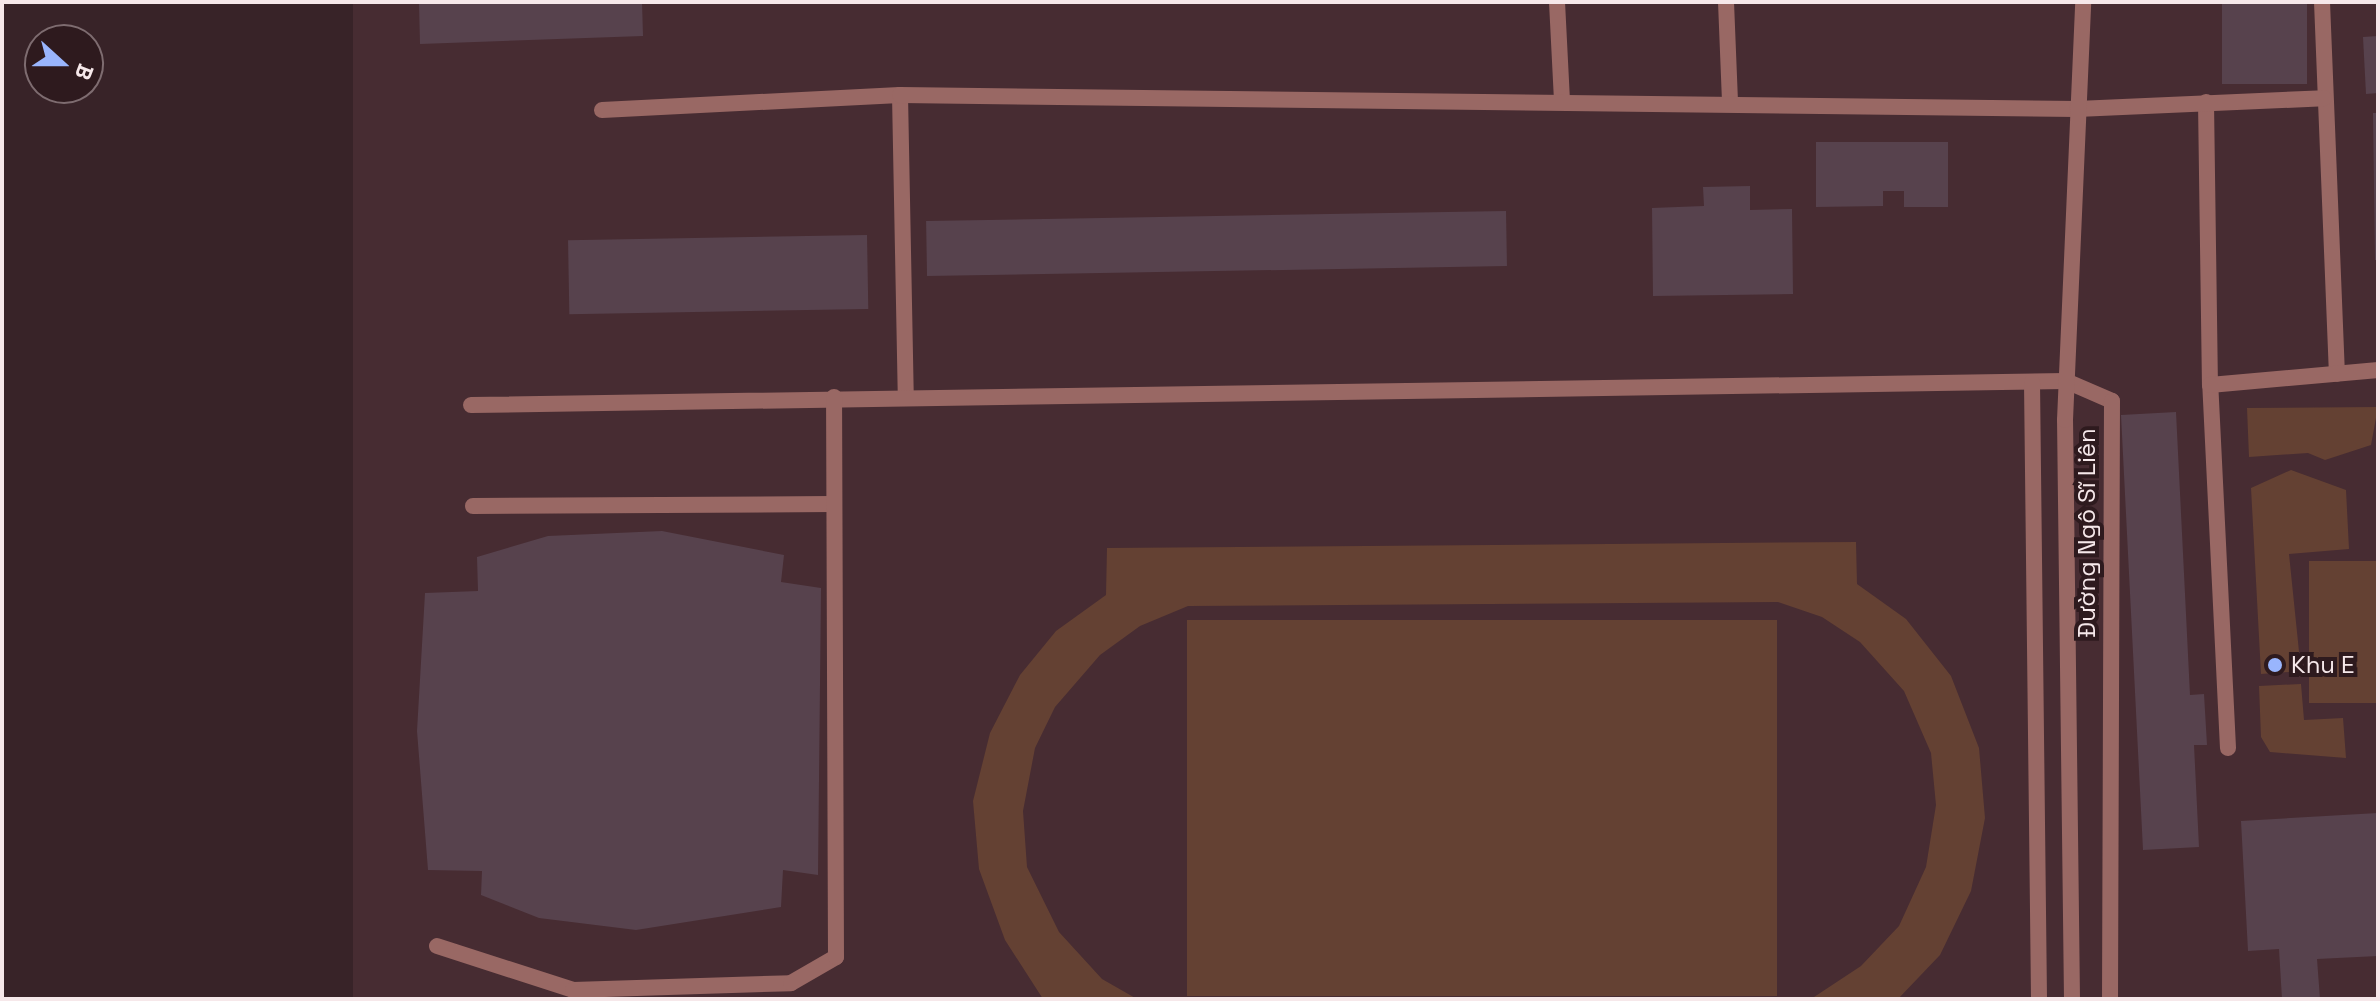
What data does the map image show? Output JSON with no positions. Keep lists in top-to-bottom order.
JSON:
{
  "streets": {
    "street": ["Đường Ngô Sĩ Liên"]
  },
  "places": ["Khu E"],
  "north": "right"
}
